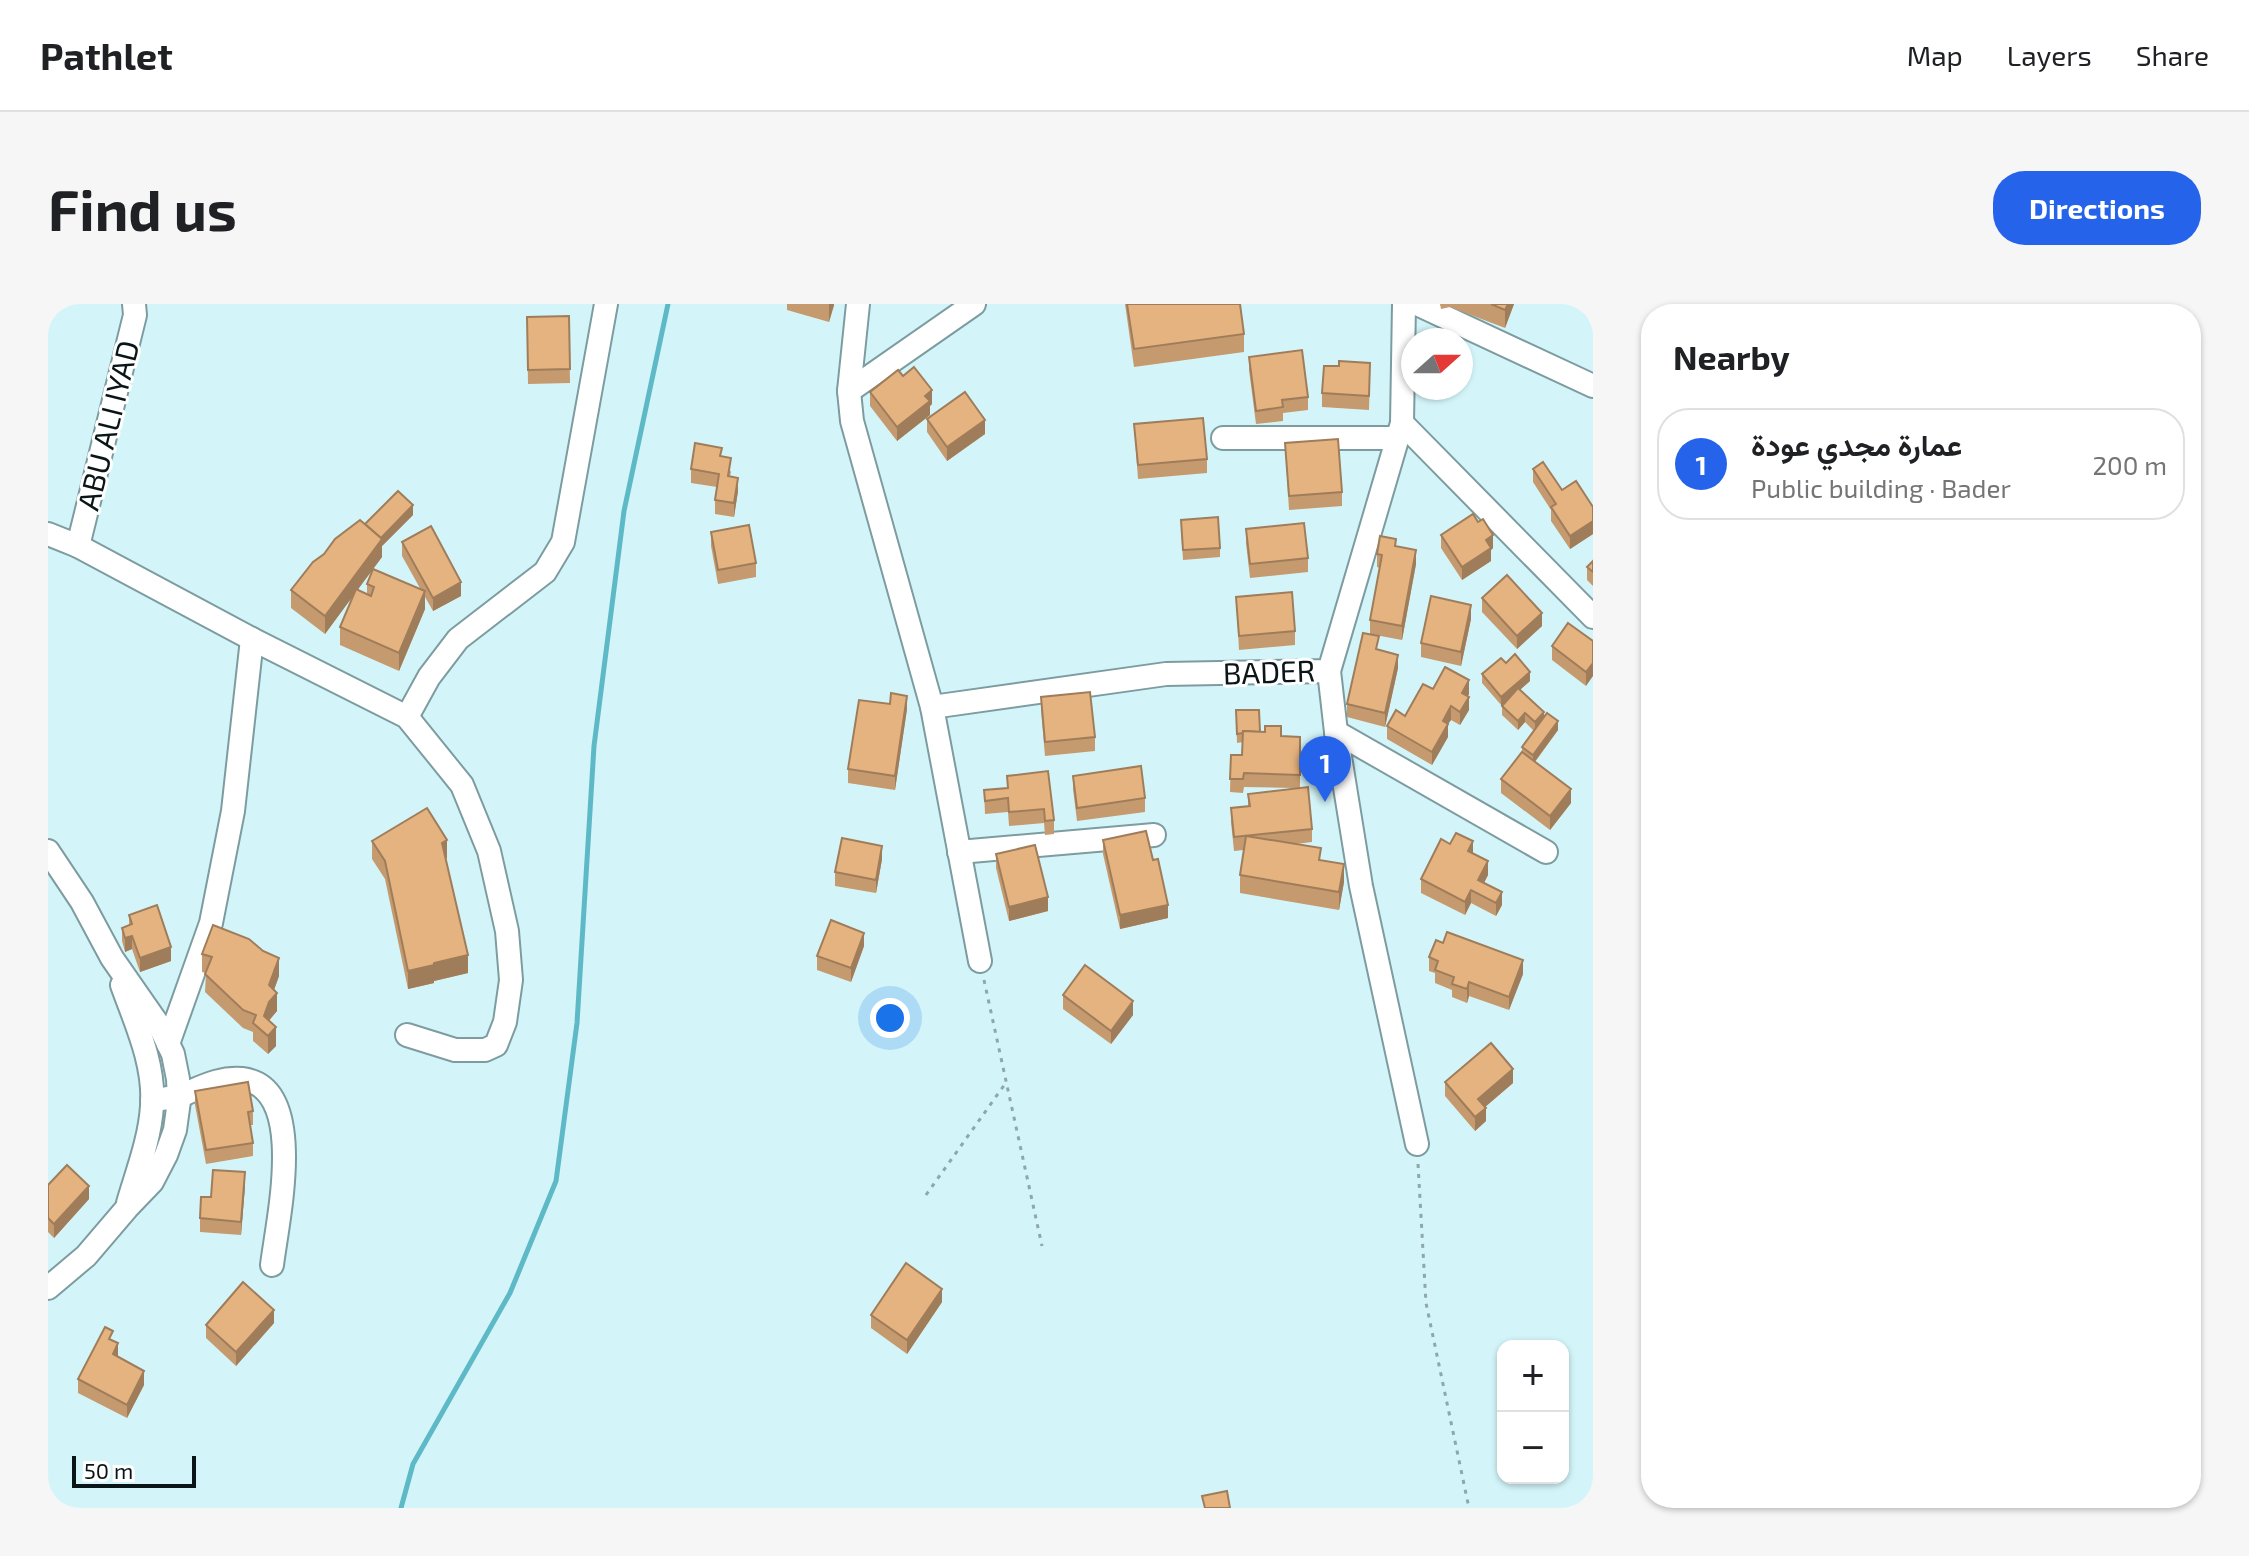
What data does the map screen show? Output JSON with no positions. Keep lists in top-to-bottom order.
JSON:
{
  "streets": {
    "street": ["ABU ALI IYAD", "BADER"]
  },
  "scale_bar": "50 m",
  "north": "right",
  "page": {
    "header": "Pathlet",
    "nav": ["Map", "Layers", "Share"],
    "buttons": "Directions",
    "title": "Find us",
    "heading": "Nearby",
    "list": [
      {
        "mark": "1",
        "name": "عمارة مجدي عودة",
        "note": "Public building · Bader",
        "value": "200 m"
      }
    ],
    "pins": "1",
    "map_buttons": ["+", "−"],
    "scale": "50 m"
  }
}
